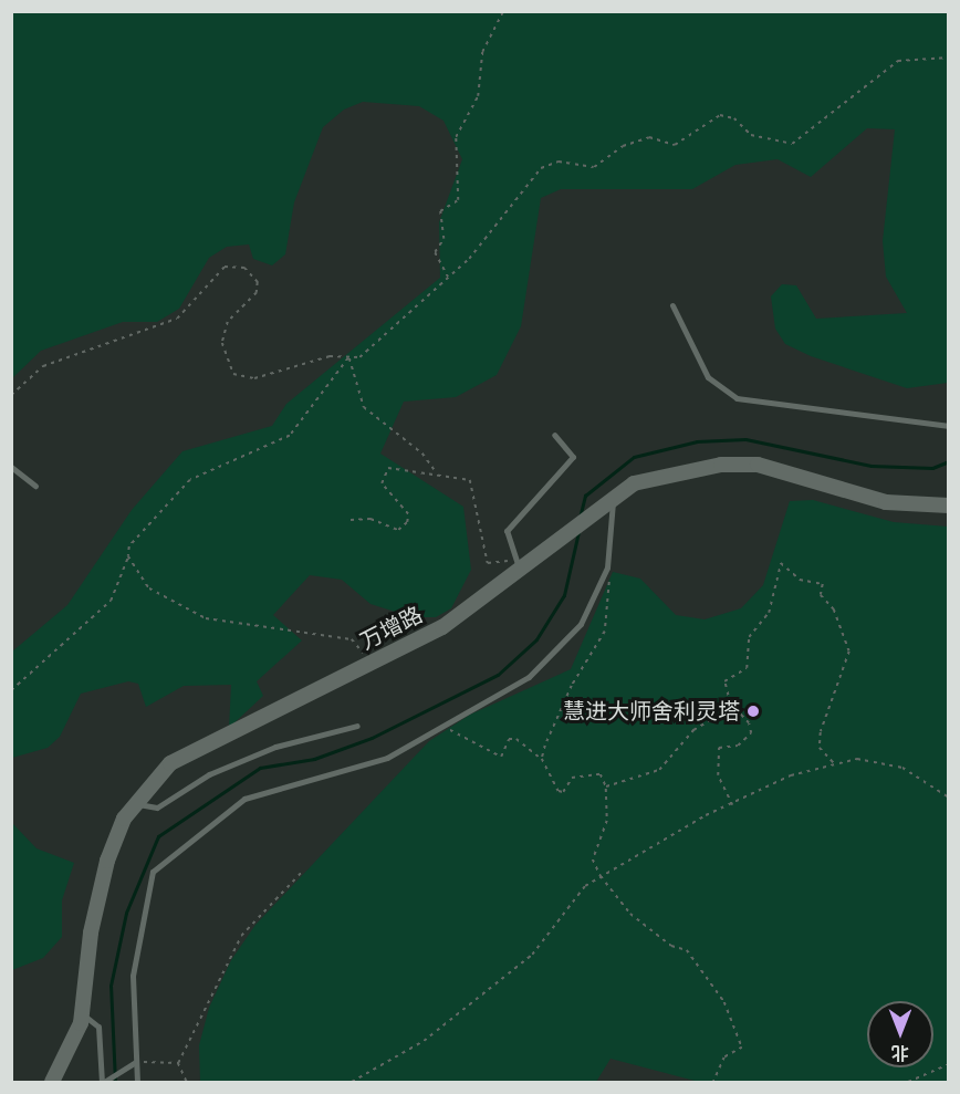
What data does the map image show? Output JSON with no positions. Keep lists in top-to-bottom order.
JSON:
{
  "streets": {
    "street": ["万增路"]
  },
  "places": ["慧进大师舍利灵塔"],
  "north": "bottom"
}
